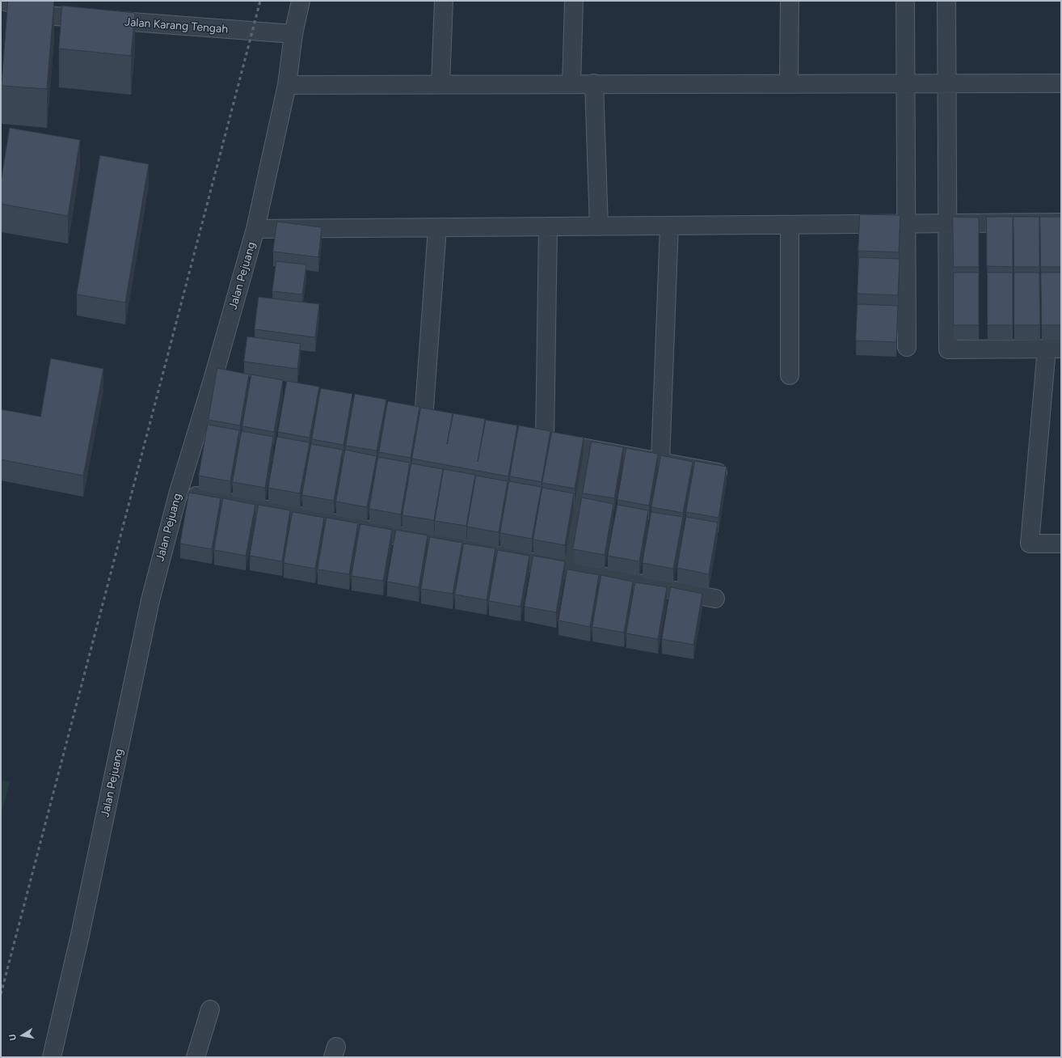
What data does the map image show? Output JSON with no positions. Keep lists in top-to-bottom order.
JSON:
{
  "streets": {
    "street": ["Jalan Karang Tengah", "Jalan Pejuang"]
  },
  "crossings": [
    ["Jalan Karang Tengah", "Jalan Pejuang"]
  ],
  "north": "left"
}
